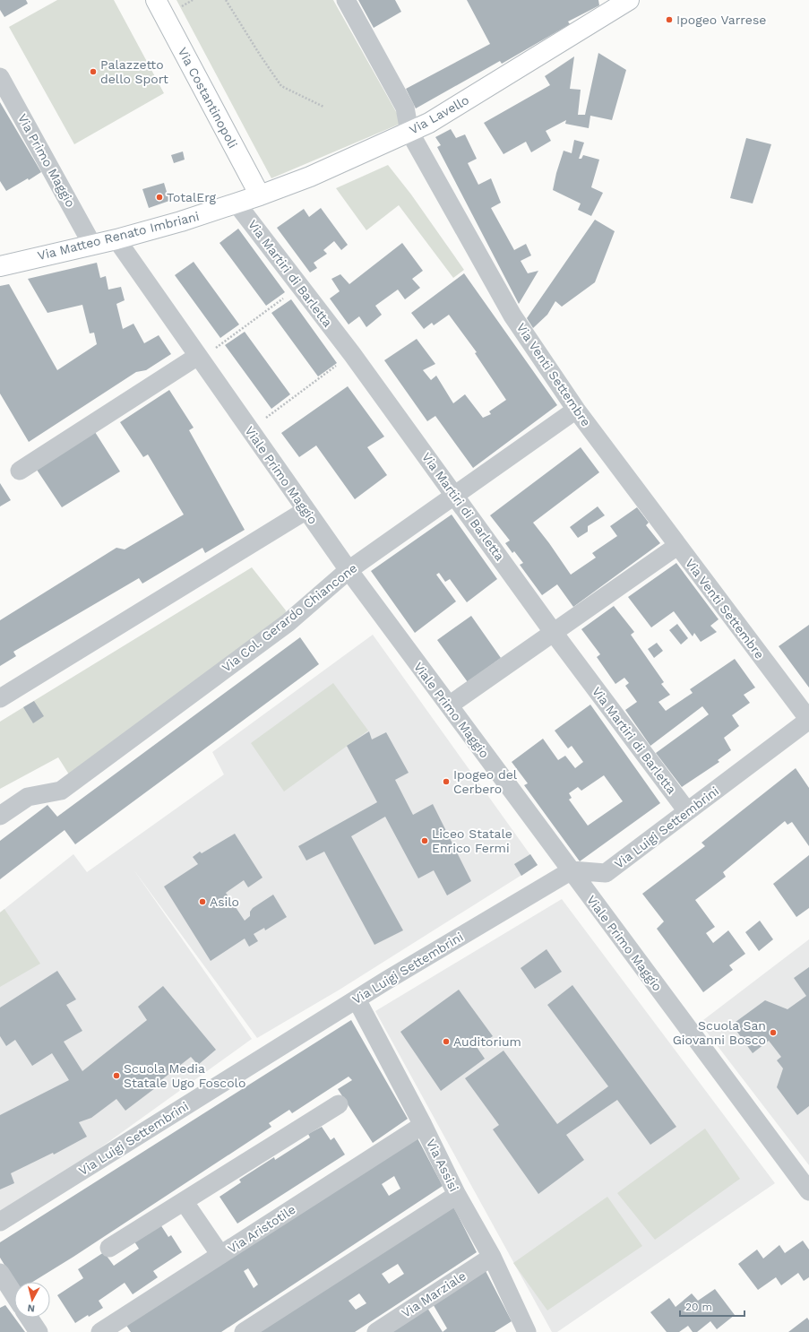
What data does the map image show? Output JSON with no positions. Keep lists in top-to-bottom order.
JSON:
{
  "streets": {
    "street": [
      "Via Costantinopoli",
      "Via Lavello",
      "Via Primo Maggio",
      "Via Matteo Renato Imbriani",
      "Via Martiri di Barletta",
      "Via Venti Settembre",
      "Viale Primo Maggio",
      "Via Col. Gerardo Chiancone",
      "Via Luigi Settembrini",
      "Via Assisi",
      "Via Aristotile",
      "Via Marziale"
    ]
  },
  "crossings": [
    ["Via Costantinopoli", "Via Lavello"],
    ["Via Lavello", "Via Matteo Renato Imbriani"],
    ["Via Lavello", "Via Martiri di Barletta"],
    ["Via Lavello", "Via Venti Settembre"],
    ["Via Primo Maggio", "Via Matteo Renato Imbriani"],
    ["Via Matteo Renato Imbriani", "Via Martiri di Barletta"],
    ["Via Matteo Renato Imbriani", "Viale Primo Maggio"],
    ["Via Martiri di Barletta", "Via Col. Gerardo Chiancone"],
    ["Via Martiri di Barletta", "Via Luigi Settembrini"],
    ["Via Venti Settembre", "Via Col. Gerardo Chiancone"],
    ["Via Venti Settembre", "Via Luigi Settembrini"],
    ["Viale Primo Maggio", "Via Col. Gerardo Chiancone"],
    ["Viale Primo Maggio", "Via Luigi Settembrini"],
    ["Via Luigi Settembrini", "Via Assisi"],
    ["Via Assisi", "Via Aristotile"],
    ["Via Assisi", "Via Marziale"]
  ],
  "places": [
    "Ipogeo Varrese",
    "Palazzetto dello Sport",
    "TotalErg",
    "Ipogeo del Cerbero",
    "Liceo Statale Enrico Fermi",
    "Asilo",
    "Scuola San Giovanni Bosco",
    "Auditorium",
    "Scuola Media Statale Ugo Foscolo"
  ],
  "scale_bar": "20 m",
  "north": "bottom"
}
